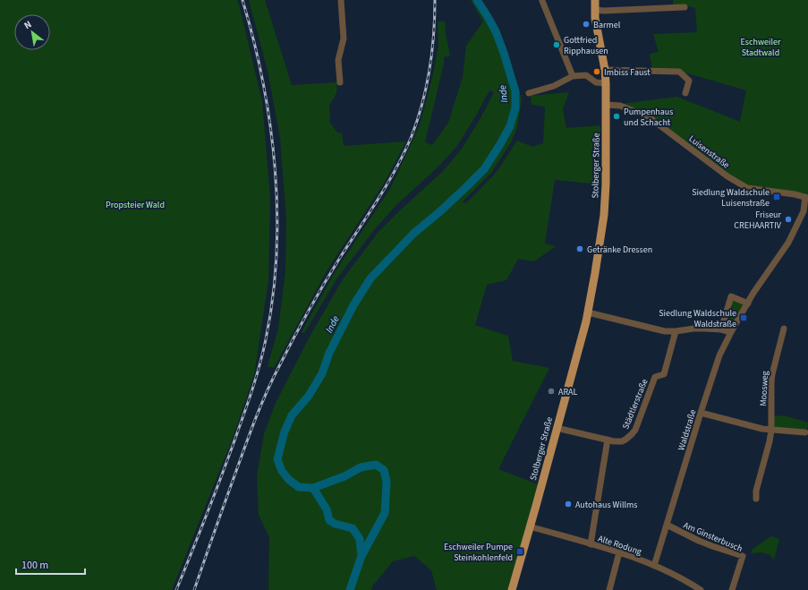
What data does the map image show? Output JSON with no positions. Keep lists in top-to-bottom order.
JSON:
{
  "streets": {
    "main road": ["Stolberger Straße"],
    "street": [
      "Luisenstraße",
      "Moosweg",
      "Städtlerstraße",
      "Waldstraße",
      "Am Ginsterbusch",
      "Alte Rodung"
    ]
  },
  "crossings": [
    ["Luisenstraße", "Stolberger Straße"],
    ["Luisenstraße", "Waldstraße"],
    ["Stolberger Straße", "Städtlerstraße"],
    ["Stolberger Straße", "Alte Rodung"],
    ["Waldstraße", "Am Ginsterbusch"],
    ["Waldstraße", "Alte Rodung"]
  ],
  "water": ["Inde"],
  "parks": ["Eschweiler Stadtwald", "Propsteier Wald"],
  "places": {
    "other": [
      "Barmel",
      "Gottfried Ripphausen",
      "Imbiss Faust",
      "Pumpenhaus und Schacht",
      "Friseur CREHAARTIV",
      "Getränke Dressen",
      "ARAL",
      "Autohaus Willms"
    ],
    "transit": ["Siedlung Waldschule Luisenstraße", "Siedlung Waldschule Waldstraße", "Eschweiler Pumpe Steinkohlenfeld"]
  },
  "scale_bar": "100 m",
  "north": "top left"
}
